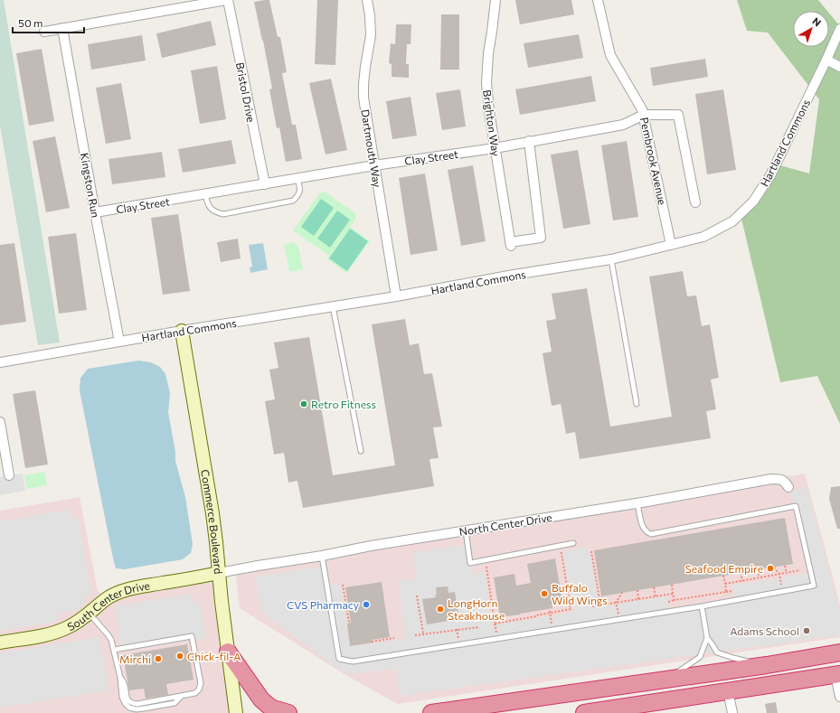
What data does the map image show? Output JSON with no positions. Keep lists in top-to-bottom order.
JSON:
{
  "streets": {
    "street": [
      "Bristol Drive",
      "Brighton Way",
      "Hartland Commons",
      "Dartmouth Way",
      "Clay Street",
      "Pembrook Avenue",
      "Kingston Run",
      "Commerce Boulevard",
      "North Center Drive",
      "South Center Drive"
    ]
  },
  "crossings": [
    ["Bristol Drive", "Clay Street"],
    ["Brighton Way", "Clay Street"],
    ["Hartland Commons", "Dartmouth Way"],
    ["Hartland Commons", "Pembrook Avenue"],
    ["Hartland Commons", "Kingston Run"],
    ["Hartland Commons", "Commerce Boulevard"],
    ["Dartmouth Way", "Clay Street"],
    ["Clay Street", "Pembrook Avenue"],
    ["Clay Street", "Kingston Run"],
    ["Commerce Boulevard", "North Center Drive"],
    ["Commerce Boulevard", "South Center Drive"],
    ["North Center Drive", "South Center Drive"]
  ],
  "places": [
    "Retro Fitness",
    "Seafood Empire",
    "Buffalo Wild Wings",
    "CVS Pharmacy",
    "LongHorn Steakhouse",
    "Adams School",
    "Chick-fil-A",
    "Mirchi"
  ],
  "scale_bar": "50 m",
  "north": "top right"
}
